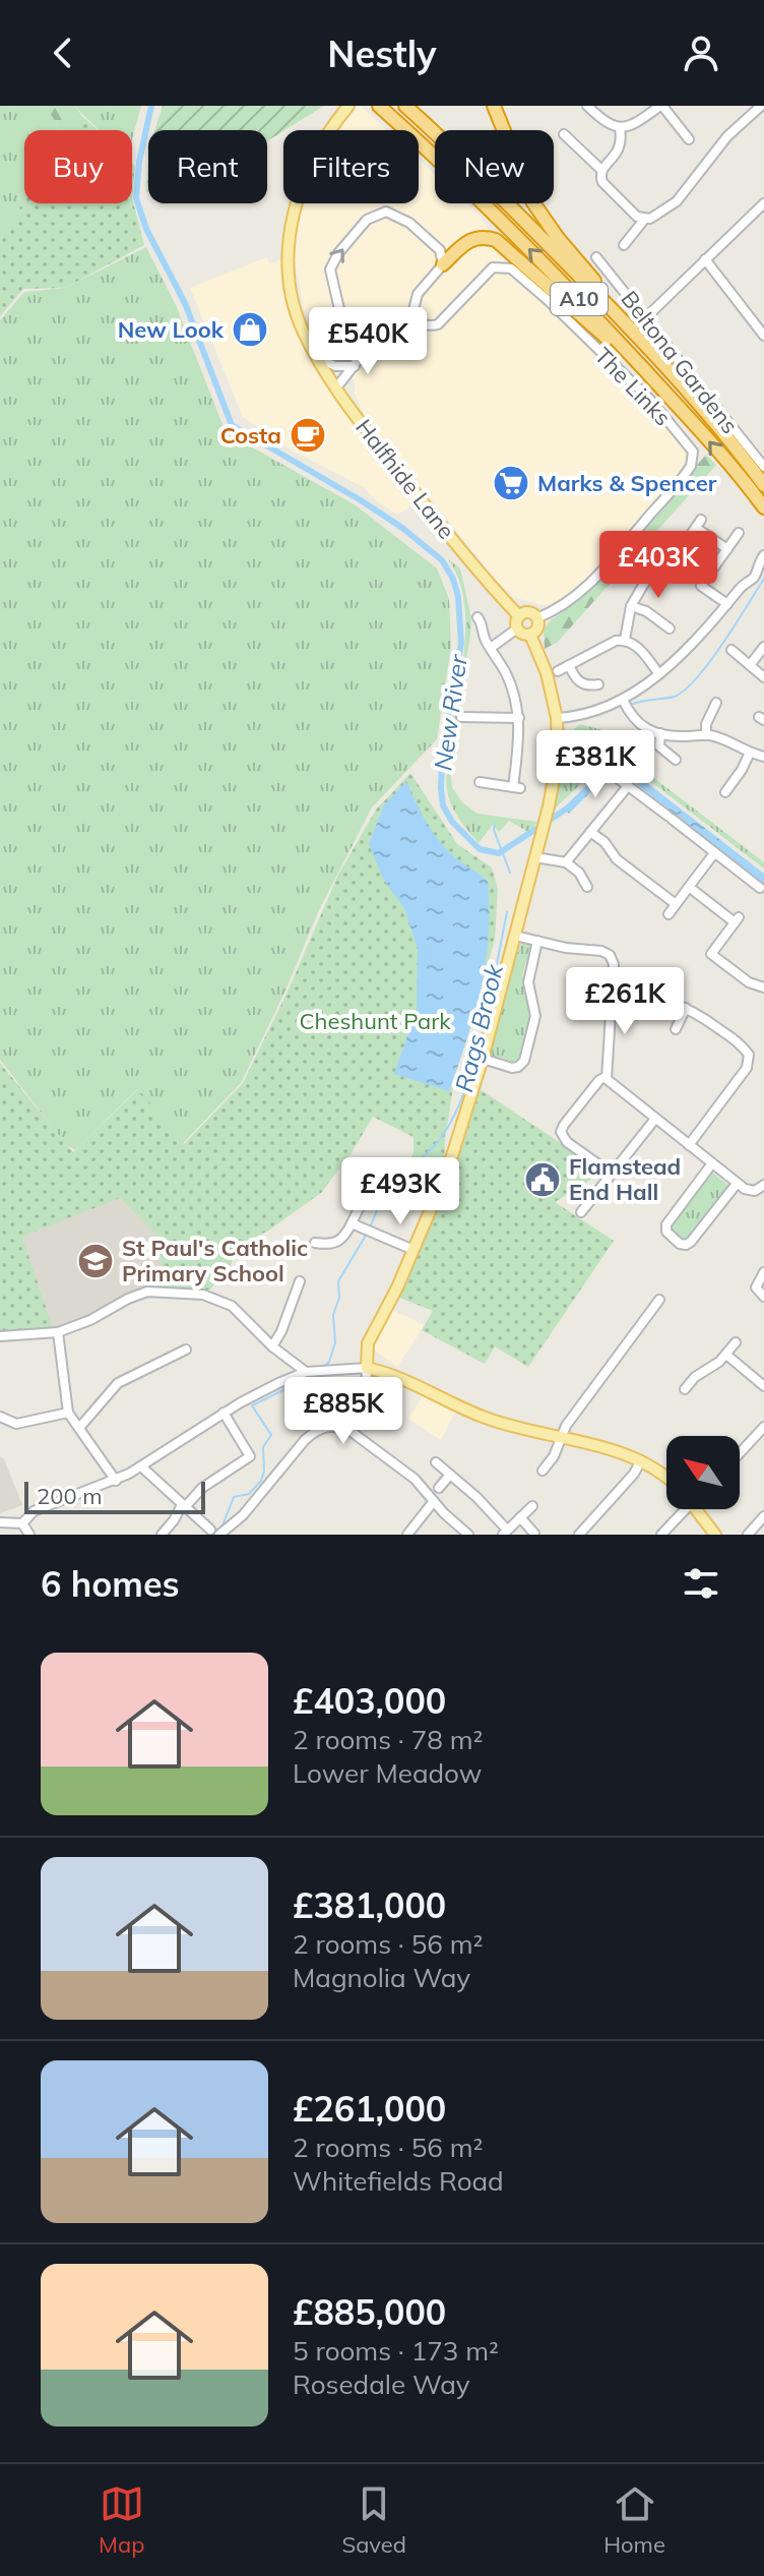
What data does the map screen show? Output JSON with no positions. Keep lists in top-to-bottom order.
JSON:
{
  "streets": {
    "highway": ["A10"],
    "main road": ["Halfhide Lane"],
    "street": ["Beltona Gardens", "The Links"]
  },
  "crossings": [
    ["The Links", "Halfhide Lane"]
  ],
  "water": ["New River", "Rags Brook"],
  "parks": ["Cheshunt Park"],
  "places": {
    "shop": ["New Look"],
    "cafe": ["Costa"],
    "supermarket": ["Marks & Spencer"],
    "public building": ["Flamstead End Hall"],
    "school or university": ["St Paul's Catholic Primary School"]
  },
  "scale_bar": "200 m",
  "north": "top left",
  "page": {
    "header": "Nestly",
    "chip": [
      "Buy",
      "Rent",
      "Filters",
      "New"
    ],
    "price": [
      "£540K",
      "£403K",
      "£381K",
      "£261K",
      "£493K",
      "£885K"
    ],
    "scale": "200 m",
    "heading": "6 homes",
    "list": [
      {
        "name": "£403,000",
        "note": "2 rooms · 78 m² · Lower Meadow"
      },
      {
        "name": "£381,000",
        "note": "2 rooms · 56 m² · Magnolia Way"
      },
      {
        "name": "£261,000",
        "note": "2 rooms · 56 m² · Whitefields Road"
      },
      {
        "name": "£885,000",
        "note": "5 rooms · 173 m² · Rosedale Way"
      }
    ],
    "tabs": ["Map", "Saved", "Home"]
  }
}
